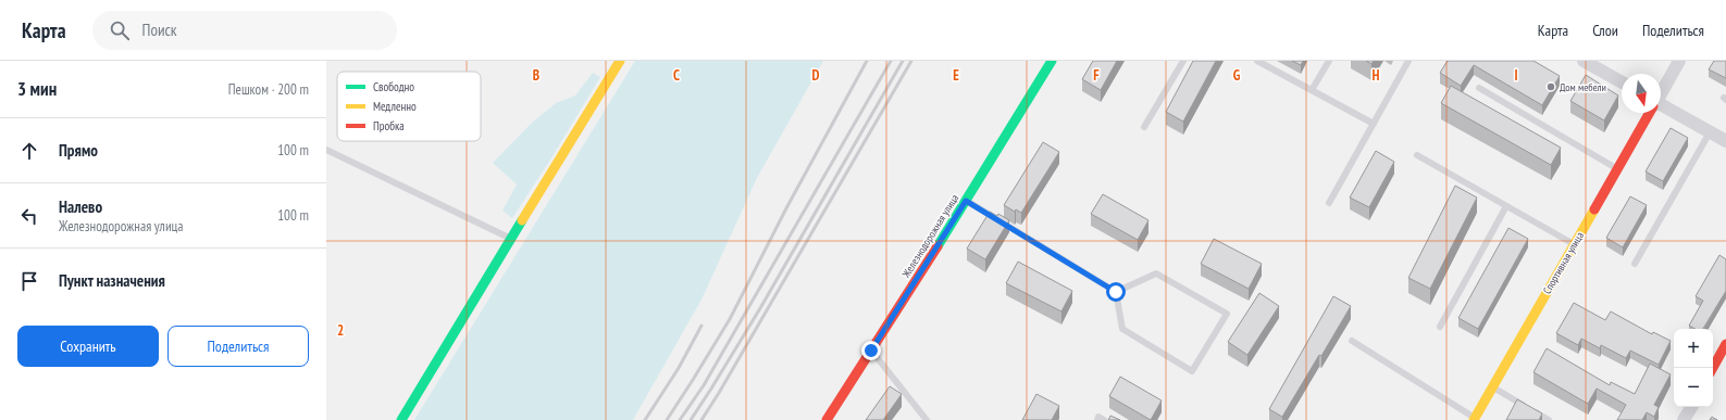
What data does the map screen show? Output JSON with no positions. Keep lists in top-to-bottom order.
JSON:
{
  "streets": {
    "street": ["Железнодорожная улица", "Спортивная улица"]
  },
  "places": ["Дом мебели"],
  "legend": ["Свободно", "Медленно", "Пробка"],
  "north": "bottom",
  "page": {
    "header": "Карта",
    "search": "Поиск",
    "nav": ["Карта", "Слои", "Поделиться"],
    "heading": ["3 мин", "Пешком · 200 m"],
    "list": [
      ["Прямо", "100 m"],
      ["Налево", "Железнодорожная улица", "100 m"],
      "Пункт назначения"
    ],
    "buttons": ["Сохранить", "Поделиться"],
    "map_buttons": ["+", "−"]
  },
  "grid": {
    "columns": [
      "B",
      "C",
      "D",
      "E",
      "F",
      "G",
      "H",
      "I"
    ],
    "rows": ["2"]
  }
}
